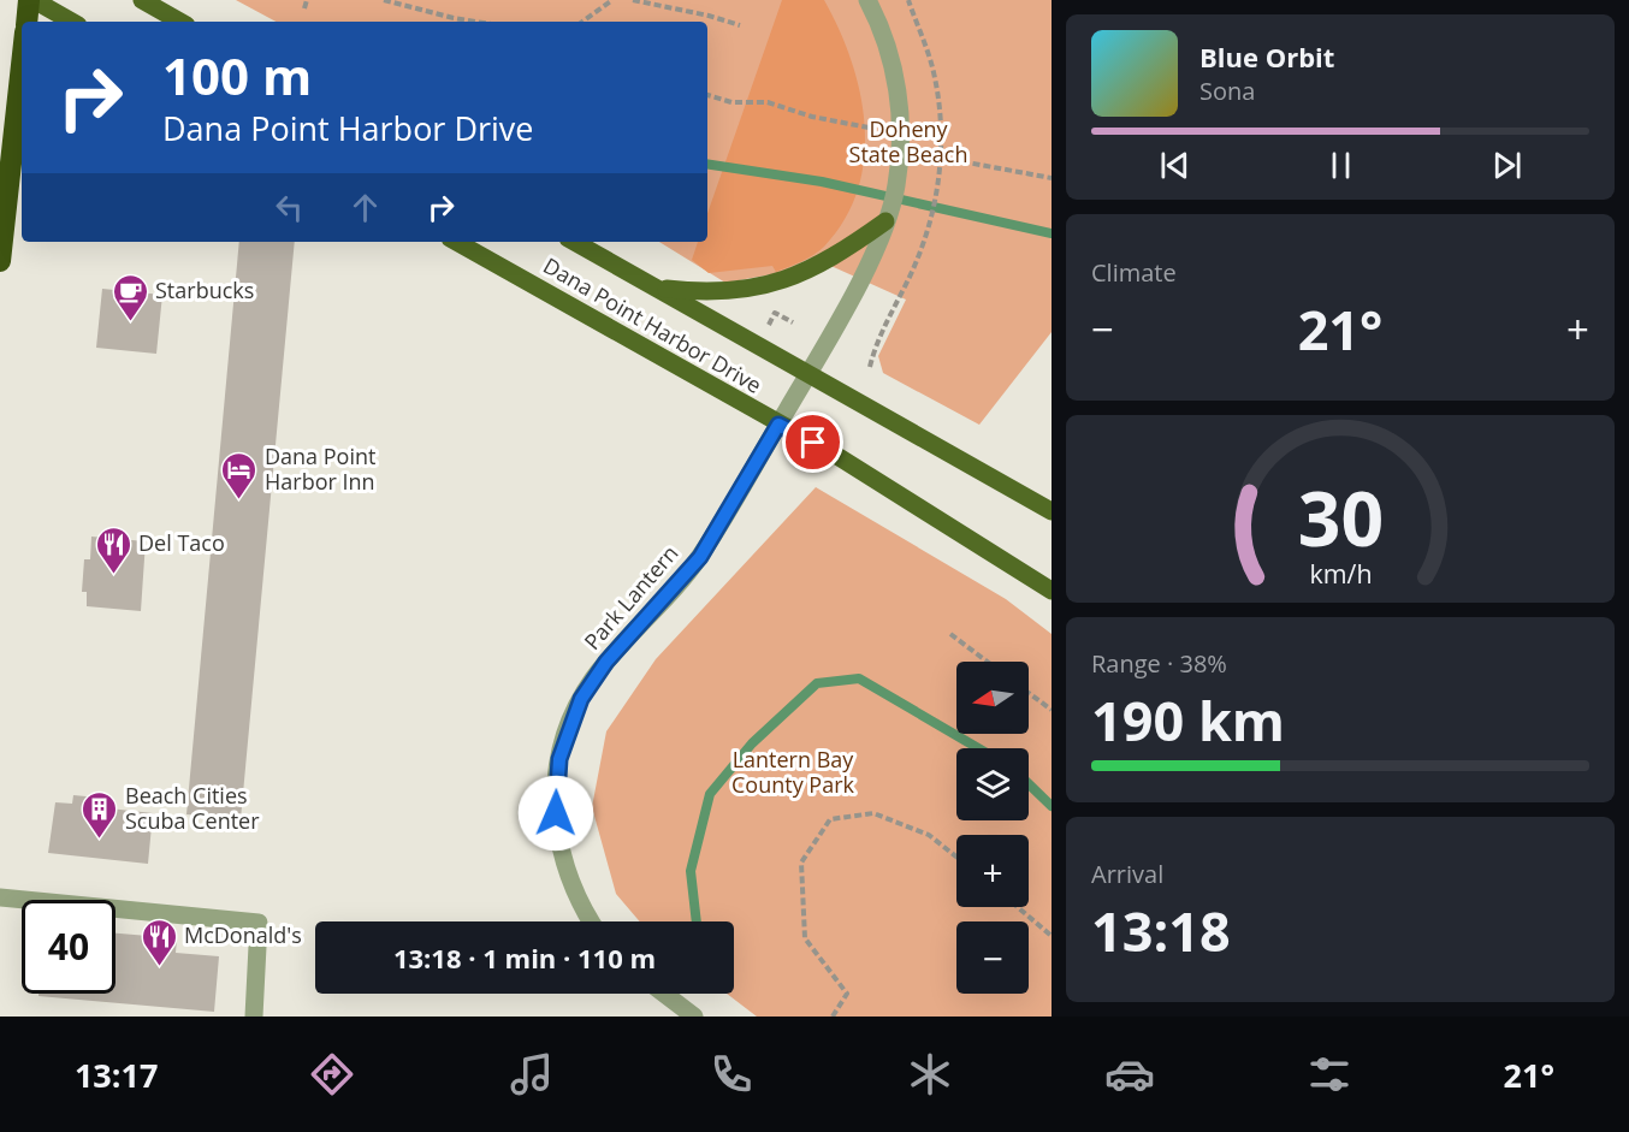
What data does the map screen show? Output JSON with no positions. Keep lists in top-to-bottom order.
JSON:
{
  "streets": {
    "main road": ["Dana Point Harbor Drive"],
    "street": ["Park Lantern"]
  },
  "crossings": [
    ["Dana Point Harbor Drive", "Park Lantern"]
  ],
  "parks": ["Doheny State Beach", "Lantern Bay County Park"],
  "places": {
    "cafe": ["Starbucks"],
    "hotel": ["Dana Point Harbor Inn"],
    "restaurant": ["Del Taco", "McDonald's"],
    "building": ["Beach Cities Scuba Center"]
  },
  "north": "left",
  "page": {
    "turn": ["100 m", "Dana Point Harbor Drive"],
    "song": ["Blue Orbit", "Sona"],
    "tile": [
      "Climate",
      ["Range · 38%", "190 km"],
      ["Arrival", "13:18"]
    ],
    "heat": ["−", "21°", "+"],
    "map_buttons": ["+", "−"],
    "limit": "40",
    "trip": "13:18 · 1 min · 110 m",
    "tabs": ["13:17", "21°"],
    "gauge": ["30", "km/h"]
  }
}
